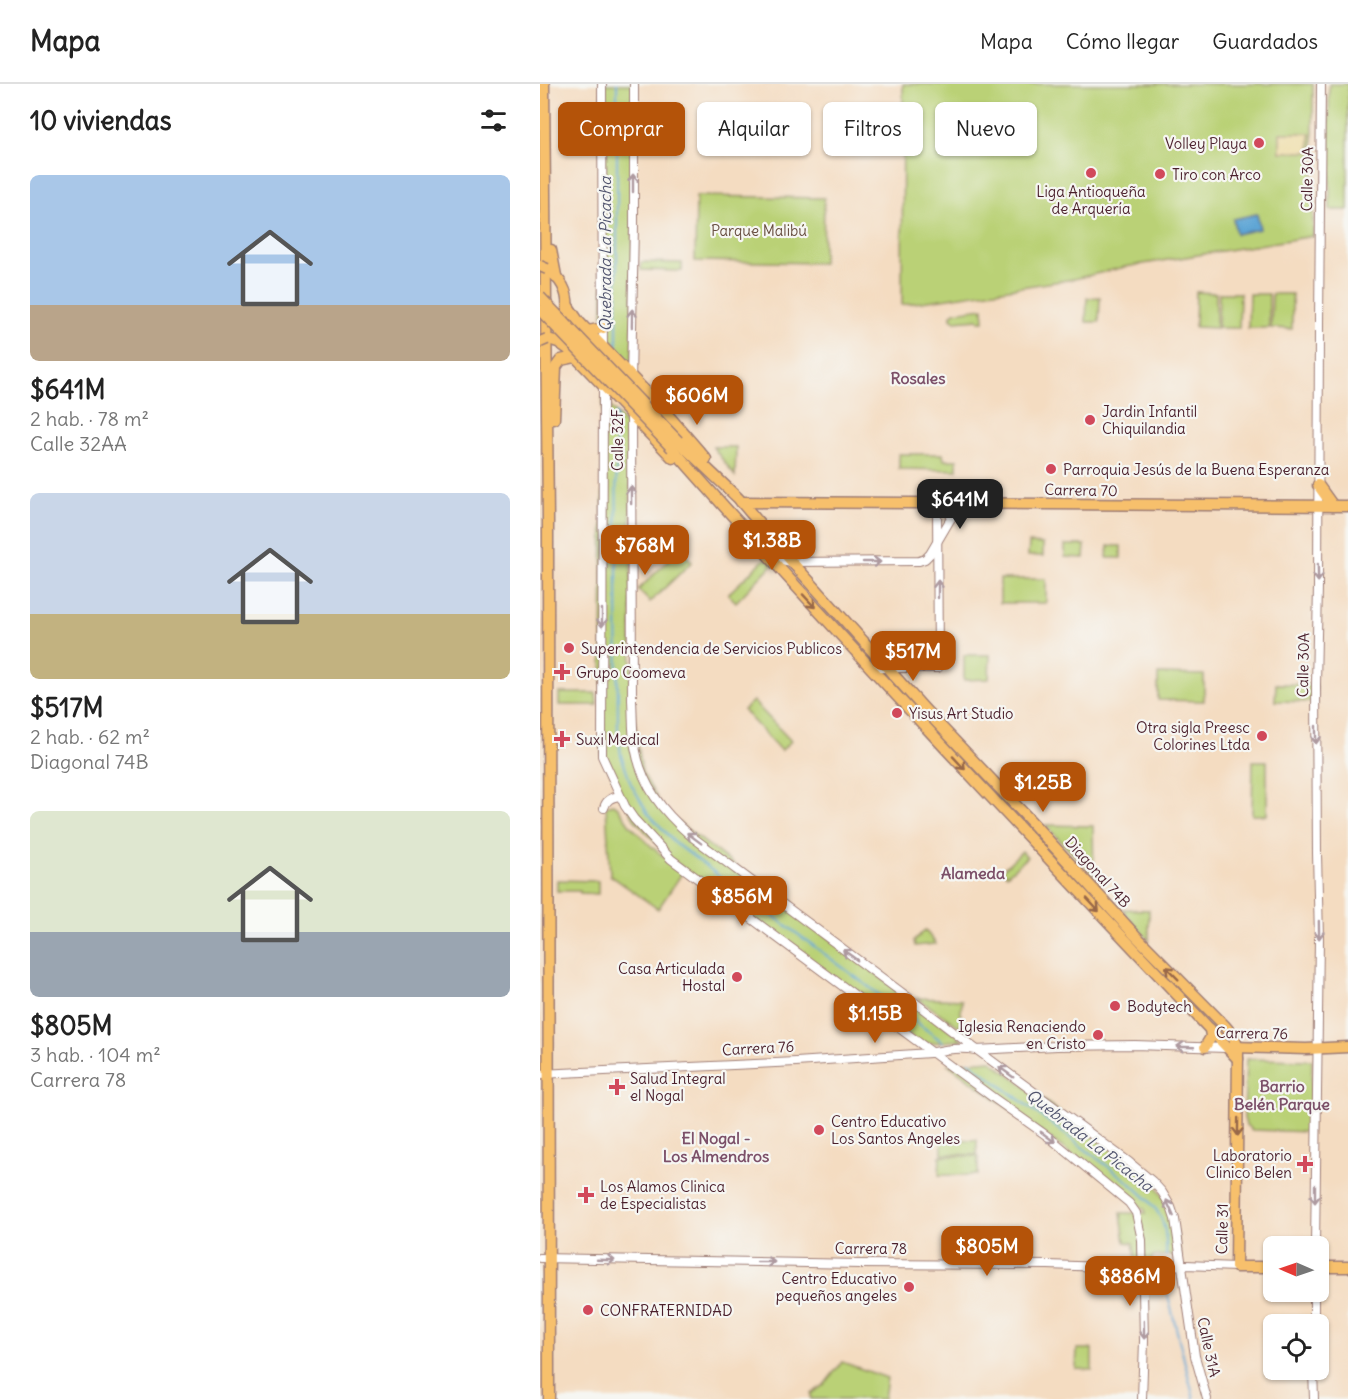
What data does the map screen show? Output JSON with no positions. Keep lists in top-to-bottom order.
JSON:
{
  "streets": {
    "main road": [
      "Carrera 70",
      "Diagonal 74B",
      "Carrera 76",
      "Calle 31",
      "Carrera 78"
    ],
    "street": ["Calle 30A", "Calle 32F", "Calle 31A"]
  },
  "crossings": [
    ["Calle 30A", "Carrera 70"],
    ["Calle 30A", "Carrera 76"],
    ["Calle 32F", "Carrera 76"],
    ["Calle 32F", "Calle 31A"],
    ["Carrera 70", "Diagonal 74B"],
    ["Diagonal 74B", "Carrera 76"],
    ["Diagonal 74B", "Calle 31"],
    ["Carrera 76", "Calle 31"],
    ["Carrera 76", "Calle 31A"],
    ["Calle 31", "Carrera 78"],
    ["Carrera 78", "Calle 31A"]
  ],
  "one_way": ["Calle 30A", "Calle 31", "Carrera 78"],
  "districts": [
    "Rosales",
    "Alameda",
    "Barrio Belén Parque",
    "El Nogal - Los Almendros"
  ],
  "water": ["Quebrada La Picacha"],
  "parks": ["Parque Malibú"],
  "places": {
    "other": [
      "Volley Playa",
      "Liga Antioqueña de Arquería",
      "Tiro con Arco",
      "Jardin Infantil Chiquilandia",
      "Parroquia Jesús de la Buena Esperanza",
      "Superintendencia de Servicios Publicos",
      "Yisus Art Studio",
      "Otra sigla Preesc Colorines Ltda",
      "Casa Articulada Hostal",
      "Bodytech",
      "Iglesia Renaciendo en Cristo",
      "Centro Educativo Los Santos Angeles",
      "Centro Educativo pequeños angeles",
      "CONFRATERNIDAD"
    ],
    "health": [
      "Grupo Coomeva",
      "Suxi Medical",
      "Salud Integral el Nogal",
      "Laboratorio Clinico Belen",
      "Los Alamos Clinica de Especialistas"
    ]
  },
  "north": "left",
  "page": {
    "header": "Mapa",
    "nav": ["Mapa", "Cómo llegar", "Guardados"],
    "heading": "10 viviendas",
    "chip": [
      "Comprar",
      "Alquilar",
      "Filtros",
      "Nuevo"
    ],
    "list": [
      {
        "name": "$641M",
        "note": "2 hab. · 78 m² · Calle 32AA"
      },
      {
        "name": "$517M",
        "note": "2 hab. · 62 m² · Diagonal 74B"
      },
      {
        "name": "$805M",
        "note": "3 hab. · 104 m² · Carrera 78"
      }
    ],
    "price": [
      "$606M",
      "$641M",
      "$1.38B",
      "$768M",
      "$517M",
      "$1.25B",
      "$856M",
      "$1.15B",
      "$805M",
      "$886M"
    ]
  }
}
